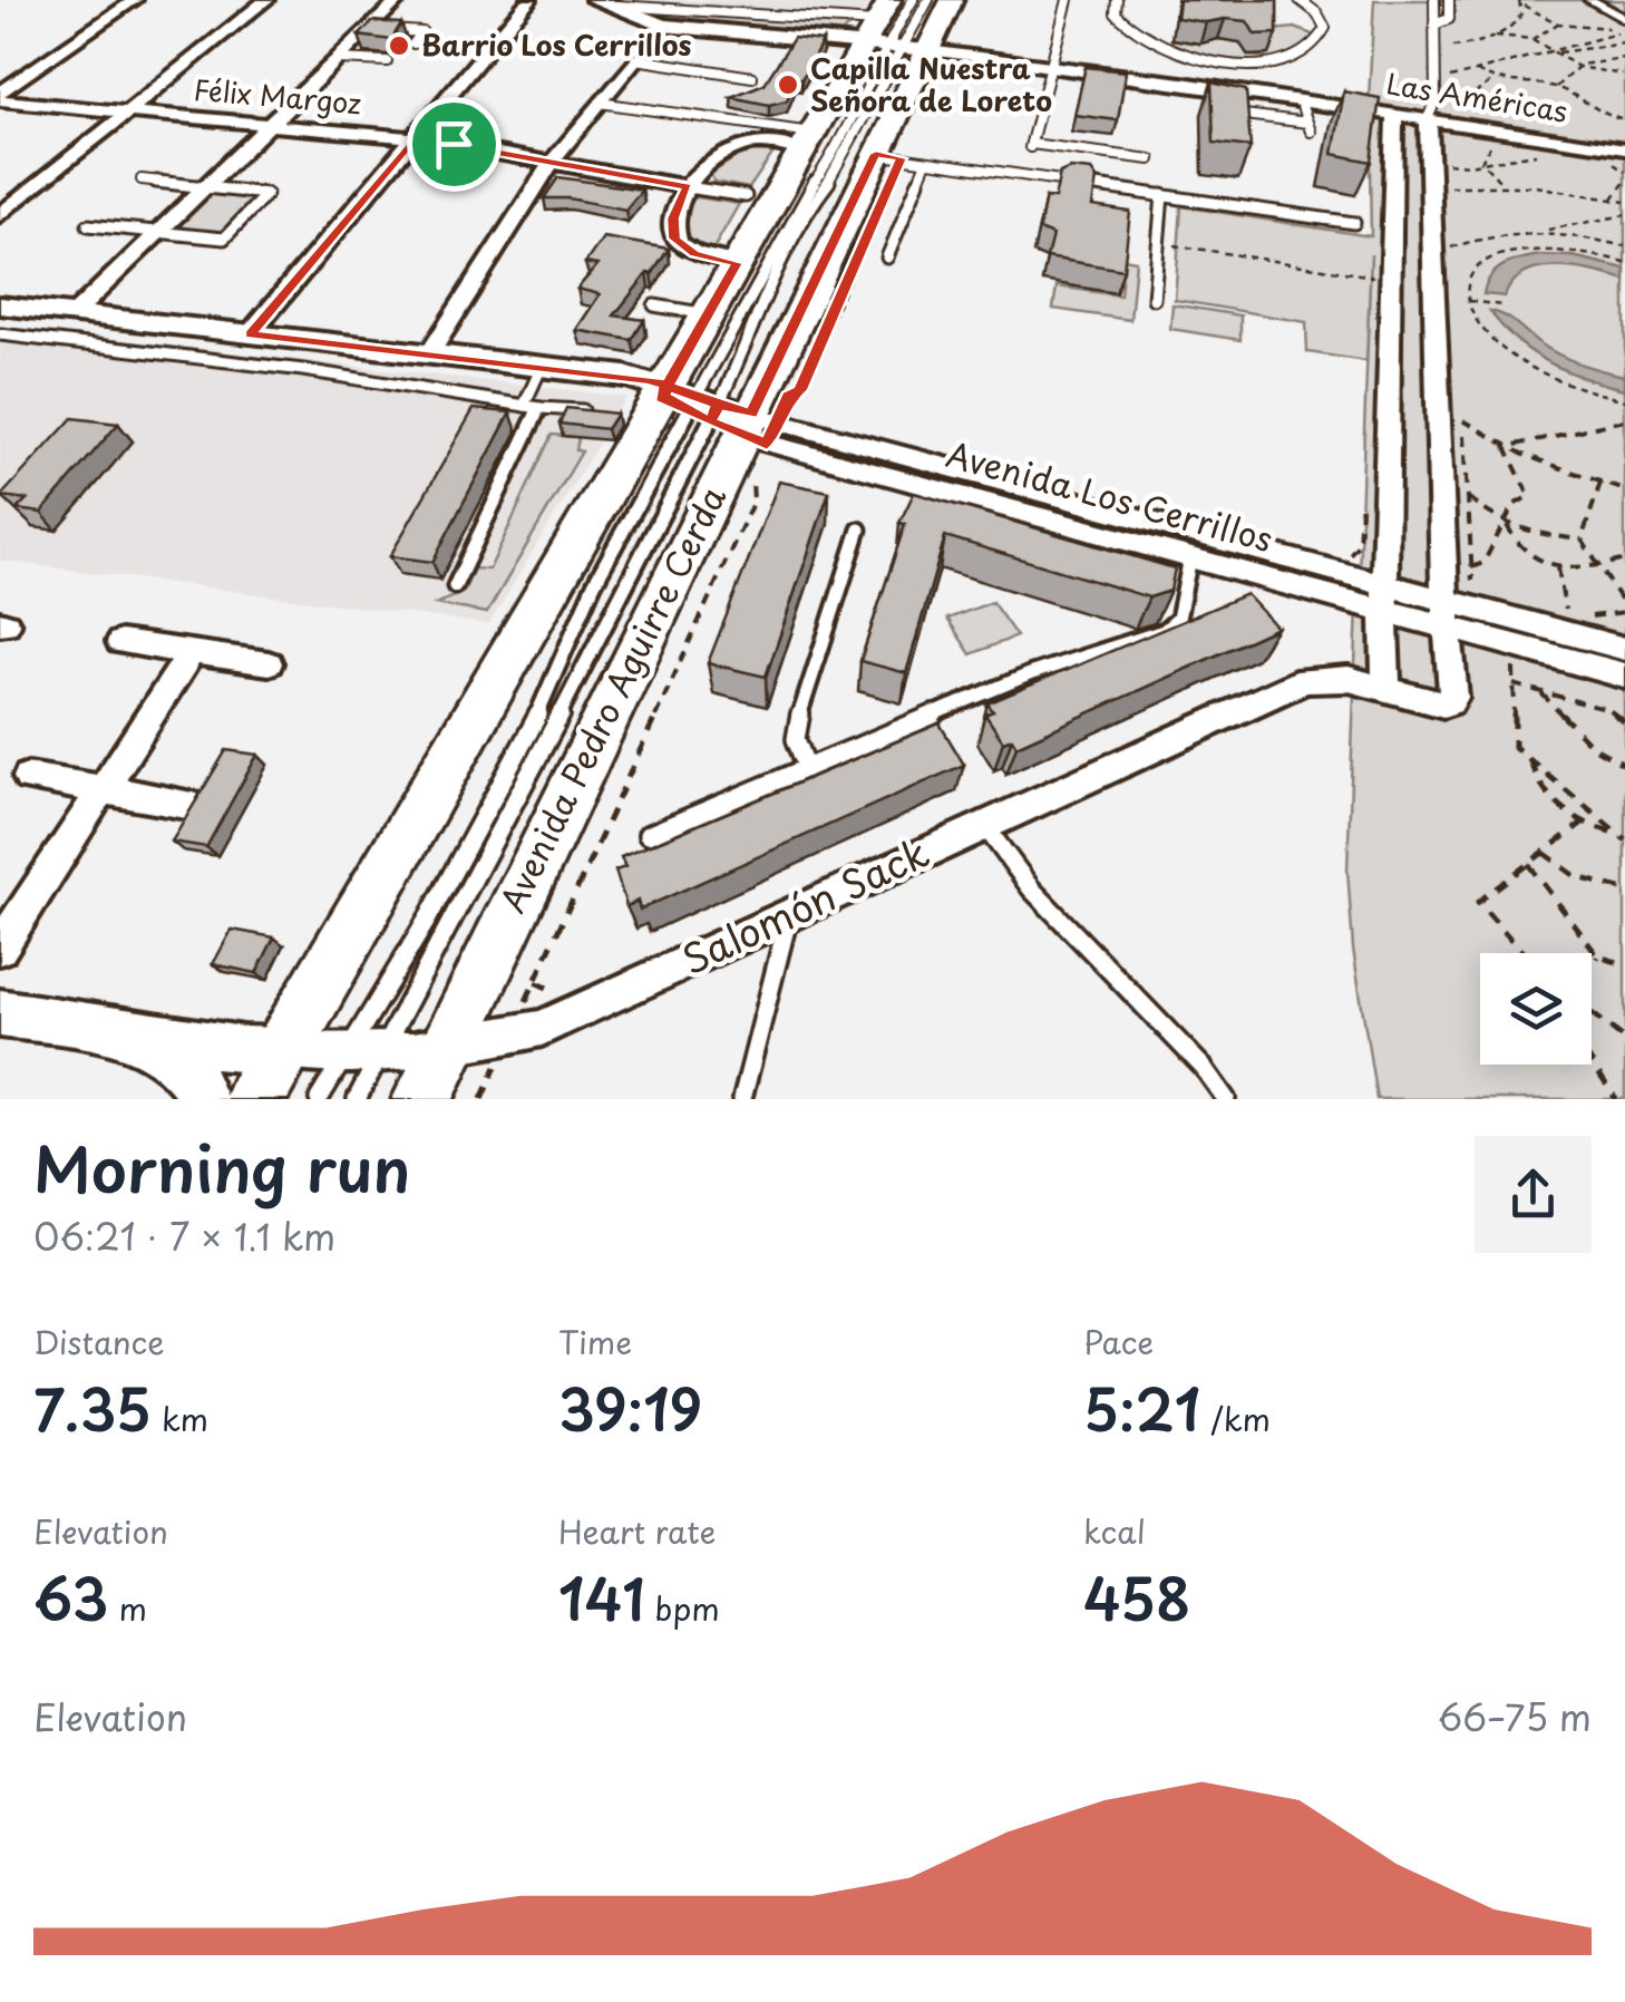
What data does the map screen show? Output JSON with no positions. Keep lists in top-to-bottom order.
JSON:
{
  "streets": {
    "main road": ["Avenida Pedro Aguirre Cerda"],
    "street": [
      "Félix Margoz",
      "Las Américas",
      "Avenida Los Cerrillos",
      "Salomón Sack"
    ]
  },
  "crossings": [
    ["Las Américas", "Avenida Pedro Aguirre Cerda"],
    ["Avenida Los Cerrillos", "Avenida Pedro Aguirre Cerda"],
    ["Avenida Los Cerrillos", "Salomón Sack"],
    ["Avenida Pedro Aguirre Cerda", "Salomón Sack"]
  ],
  "places": ["Barrio Los Cerrillos", "Capilla Nuestra Señora de Loreto"],
  "page": {
    "heading": ["Morning run", "06:21 · 7 × 1.1 km"],
    "stats": [
      ["Distance", "7.35 km"],
      ["Time", "39:19"],
      ["Pace", "5:21 /km"],
      ["Elevation", "63 m"],
      ["Heart rate", "141 bpm"],
      ["kcal", "458"]
    ],
    "chart": ["Elevation", "66–75 m"]
  }
}
